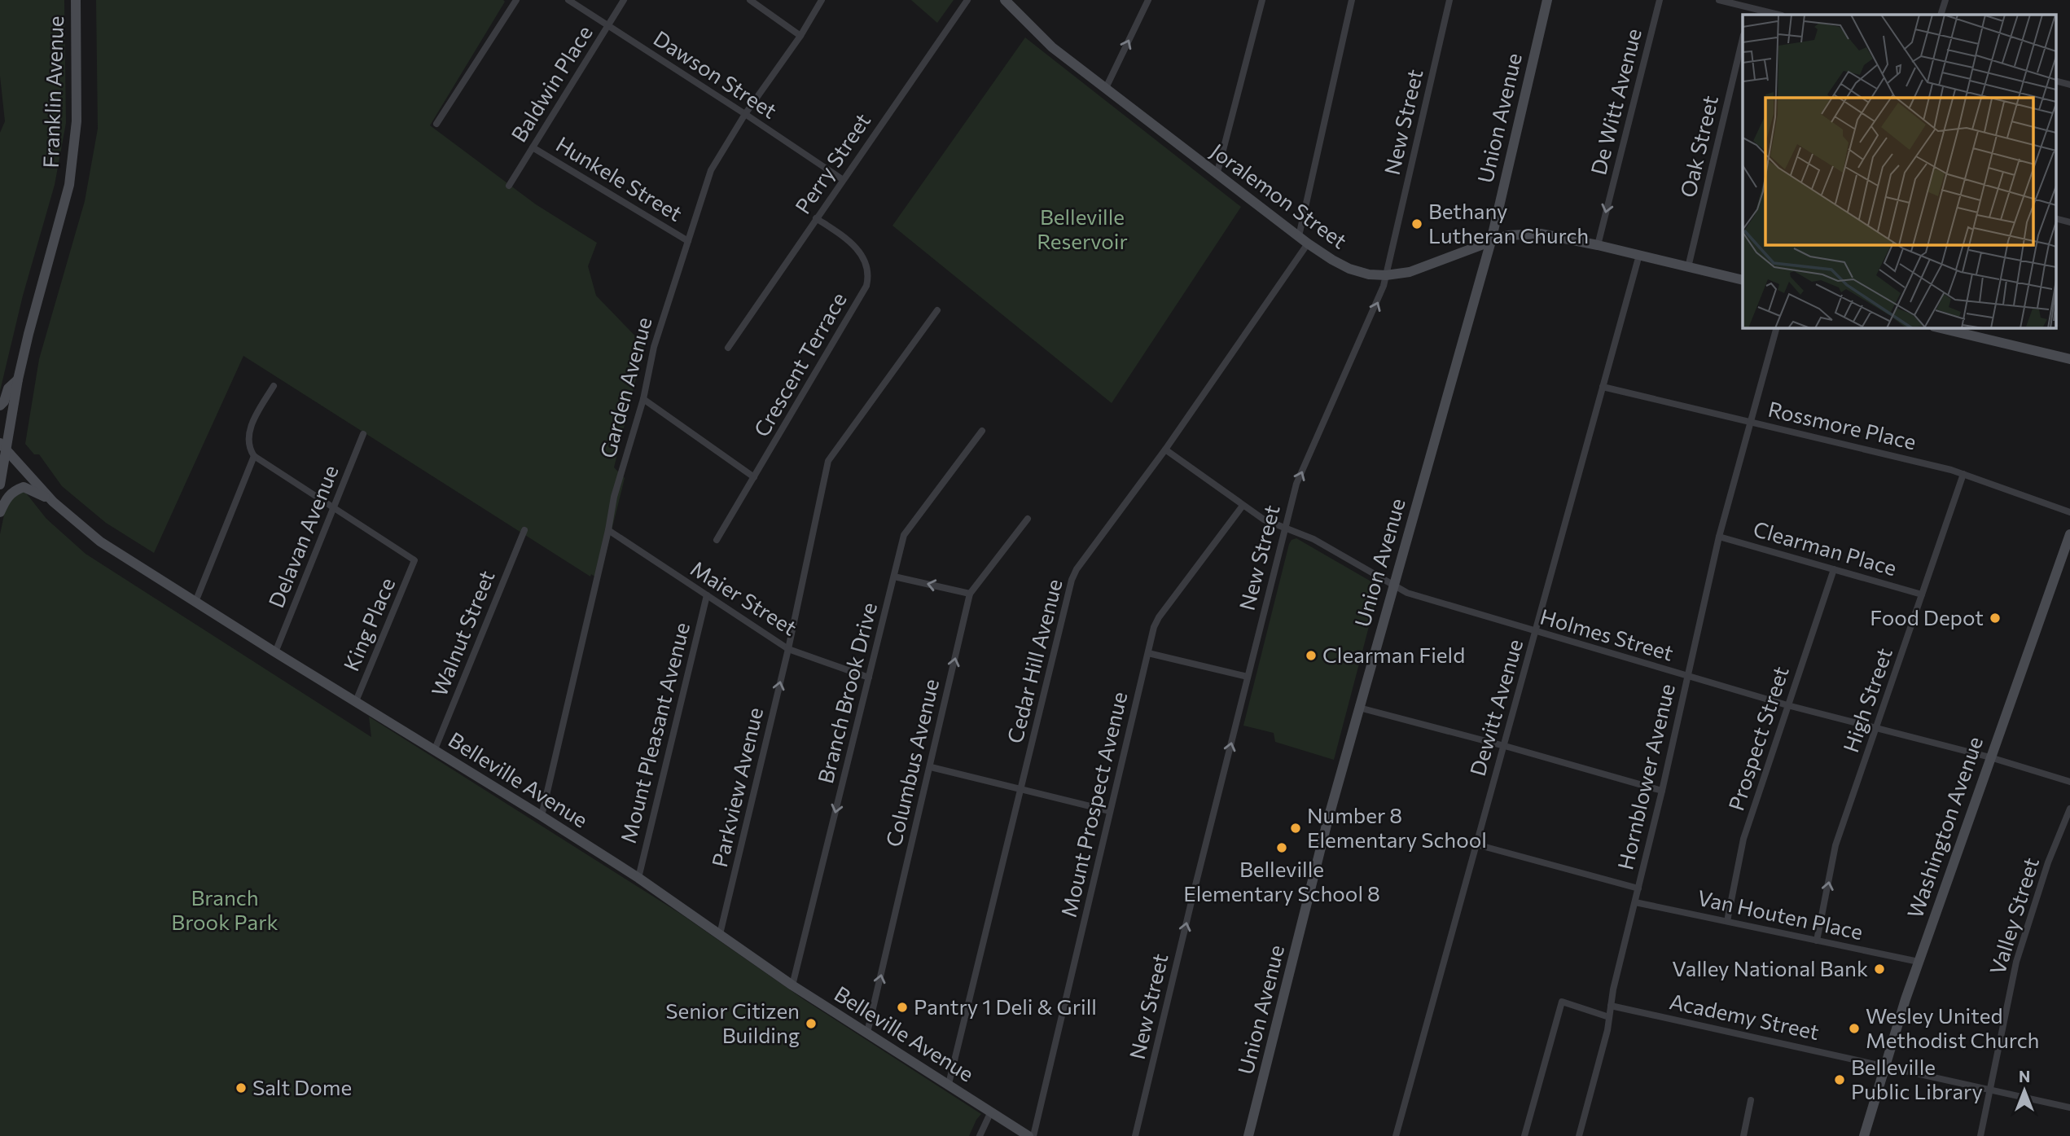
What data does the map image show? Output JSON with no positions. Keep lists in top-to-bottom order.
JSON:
{
  "streets": {
    "main road": [
      "Franklin Avenue",
      "Union Avenue",
      "Joralemon Street",
      "Belleville Avenue",
      "Washington Avenue"
    ],
    "street": [
      "Dawson Street",
      "Baldwin Place",
      "De Witt Avenue",
      "New Street",
      "Oak Street",
      "Perry Street",
      "Hunkele Street",
      "Crescent Terrace",
      "Garden Avenue",
      "Rossmore Place",
      "Delavan Avenue",
      "Clearman Place",
      "Maier Street",
      "King Place",
      "Walnut Street",
      "Holmes Street",
      "Cedar Hill Avenue",
      "Branch Brook Drive",
      "High Street",
      "Dewitt Avenue",
      "Mount Pleasant Avenue",
      "Prospect Street",
      "Columbus Avenue",
      "Hornblower Avenue",
      "Parkview Avenue",
      "Mount Prospect Avenue",
      "Van Houten Place",
      "Valley Street",
      "Academy Street"
    ]
  },
  "crossings": [
    ["Dawson Street", "Baldwin Place"],
    ["Dawson Street", "Perry Street"],
    ["Dawson Street", "Garden Avenue"],
    ["Baldwin Place", "Hunkele Street"],
    ["Franklin Avenue", "Belleville Avenue"],
    ["De Witt Avenue", "Joralemon Street"],
    ["Union Avenue", "Joralemon Street"],
    ["Union Avenue", "Holmes Street"],
    ["New Street", "Joralemon Street"],
    ["New Street", "Holmes Street"],
    ["Oak Street", "Joralemon Street"],
    ["Perry Street", "Crescent Terrace"],
    ["Hunkele Street", "Garden Avenue"],
    ["Joralemon Street", "Cedar Hill Avenue"],
    ["Joralemon Street", "Dewitt Avenue"],
    ["Garden Avenue", "Maier Street"],
    ["Garden Avenue", "Belleville Avenue"],
    ["Rossmore Place", "High Street"],
    ["Rossmore Place", "Dewitt Avenue"],
    ["Rossmore Place", "Hornblower Avenue"],
    ["Delavan Avenue", "King Place"],
    ["Delavan Avenue", "Belleville Avenue"],
    ["Clearman Place", "High Street"],
    ["Clearman Place", "Prospect Street"],
    ["Clearman Place", "Hornblower Avenue"],
    ["Maier Street", "Branch Brook Drive"],
    ["Maier Street", "Mount Pleasant Avenue"],
    ["Maier Street", "Parkview Avenue"],
    ["King Place", "Belleville Avenue"],
    ["Walnut Street", "Belleville Avenue"],
    ["Holmes Street", "Cedar Hill Avenue"],
    ["Holmes Street", "High Street"],
    ["Holmes Street", "Dewitt Avenue"],
    ["Holmes Street", "Prospect Street"],
    ["Holmes Street", "Hornblower Avenue"],
    ["Holmes Street", "Mount Prospect Avenue"],
    ["Holmes Street", "Washington Avenue"],
    ["Cedar Hill Avenue", "Belleville Avenue"],
    ["Branch Brook Drive", "Belleville Avenue"],
    ["High Street", "Van Houten Place"],
    ["Mount Pleasant Avenue", "Belleville Avenue"],
    ["Prospect Street", "Van Houten Place"],
    ["Columbus Avenue", "Belleville Avenue"],
    ["Hornblower Avenue", "Van Houten Place"],
    ["Hornblower Avenue", "Academy Street"],
    ["Belleville Avenue", "Parkview Avenue"],
    ["Washington Avenue", "Van Houten Place"],
    ["Washington Avenue", "Academy Street"],
    ["Valley Street", "Academy Street"]
  ],
  "one_way": [
    "De Witt Avenue",
    "New Street",
    "Branch Brook Drive",
    "High Street",
    "Columbus Avenue",
    "Parkview Avenue"
  ],
  "parks": ["Belleville Reservoir", "Branch Brook Park"],
  "places": [
    "Bethany Lutheran Church",
    "Food Depot",
    "Clearman Field",
    "Number 8 Elementary School",
    "Belleville Elementary School 8",
    "Valley National Bank",
    "Pantry 1 Deli & Grill",
    "Senior Citizen Building",
    "Wesley United Methodist Church",
    "Belleville Public Library",
    "Salt Dome"
  ],
  "north": "top"
}
